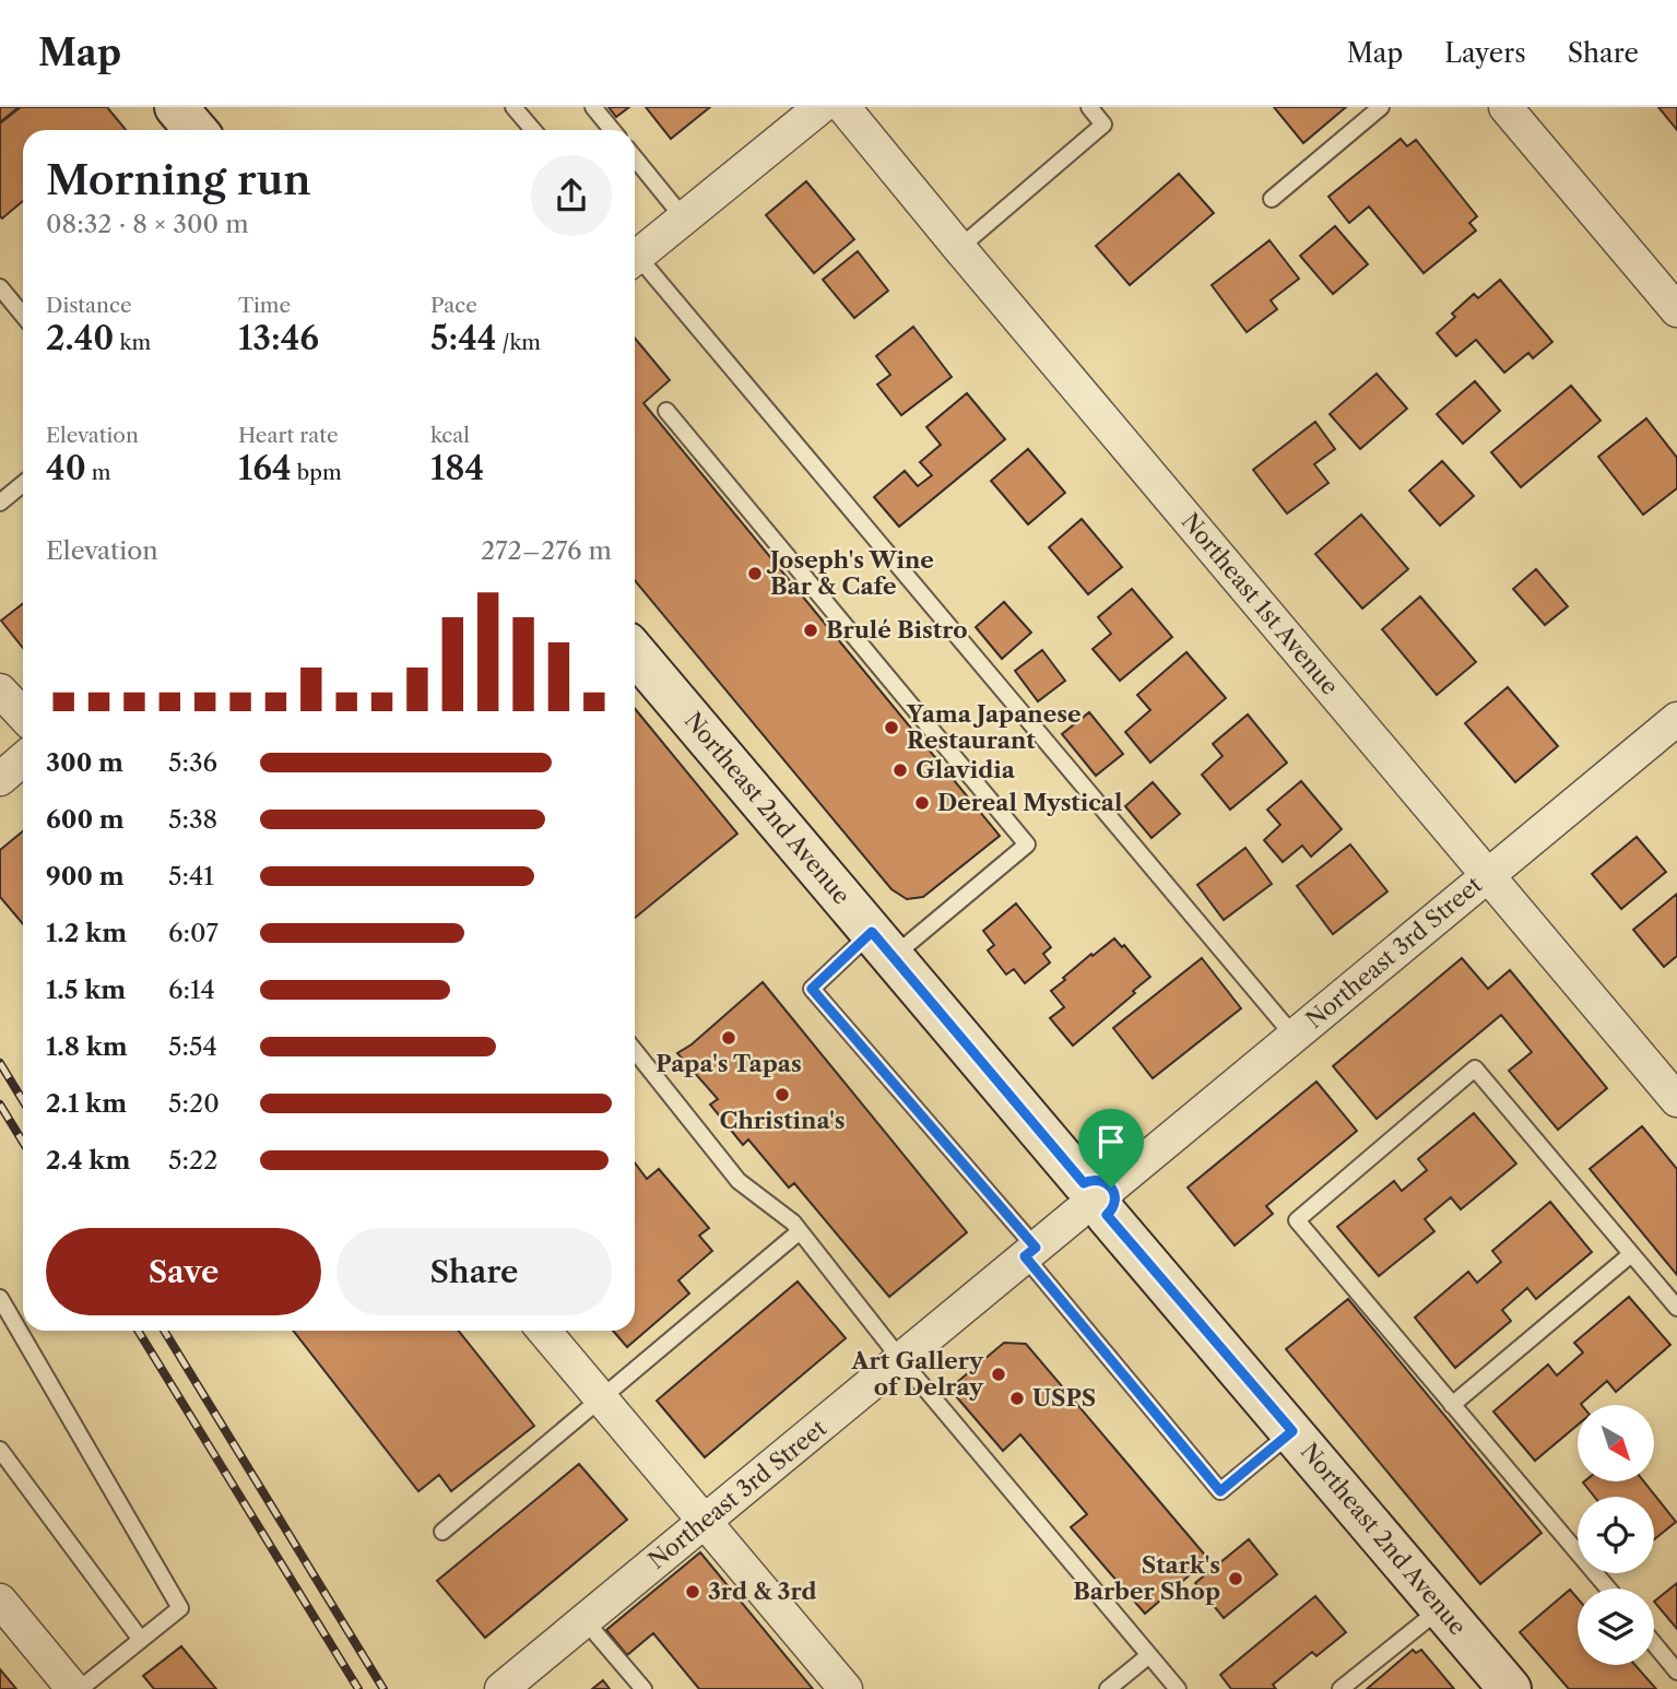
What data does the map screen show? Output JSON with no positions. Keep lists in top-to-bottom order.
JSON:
{
  "streets": {
    "street": ["Northeast 1st Avenue", "Northeast 2nd Avenue", "Northeast 3rd Street"]
  },
  "crossings": [
    ["Northeast 1st Avenue", "Northeast 3rd Street"],
    ["Northeast 2nd Avenue", "Northeast 3rd Street"]
  ],
  "places": [
    "Joseph's Wine Bar & Cafe",
    "Brulé Bistro",
    "Yama Japanese Restaurant",
    "Glavidia",
    "Dereal Mystical",
    "Papa's Tapas",
    "Christina's",
    "Art Gallery of Delray",
    "USPS",
    "Stark's Barber Shop",
    "3rd & 3rd"
  ],
  "north": "bottom right",
  "page": {
    "header": "Map",
    "nav": ["Map", "Layers", "Share"],
    "heading": ["Morning run", "08:32 · 8 × 300 m"],
    "stats": [
      ["Distance", "2.40 km"],
      ["Time", "13:46"],
      ["Pace", "5:44 /km"],
      ["Elevation", "40 m"],
      ["Heart rate", "164 bpm"],
      ["kcal", "184"]
    ],
    "chart": ["Elevation", "272–276 m"],
    "list": [
      {
        "name": "300 m",
        "note": "5:36"
      },
      {
        "name": "600 m",
        "note": "5:38"
      },
      {
        "name": "900 m",
        "note": "5:41"
      },
      {
        "name": "1.2 km",
        "note": "6:07"
      },
      {
        "name": "1.5 km",
        "note": "6:14"
      },
      {
        "name": "1.8 km",
        "note": "5:54"
      },
      {
        "name": "2.1 km",
        "note": "5:20"
      },
      {
        "name": "2.4 km",
        "note": "5:22"
      }
    ],
    "buttons": ["Save", "Share"]
  }
}
